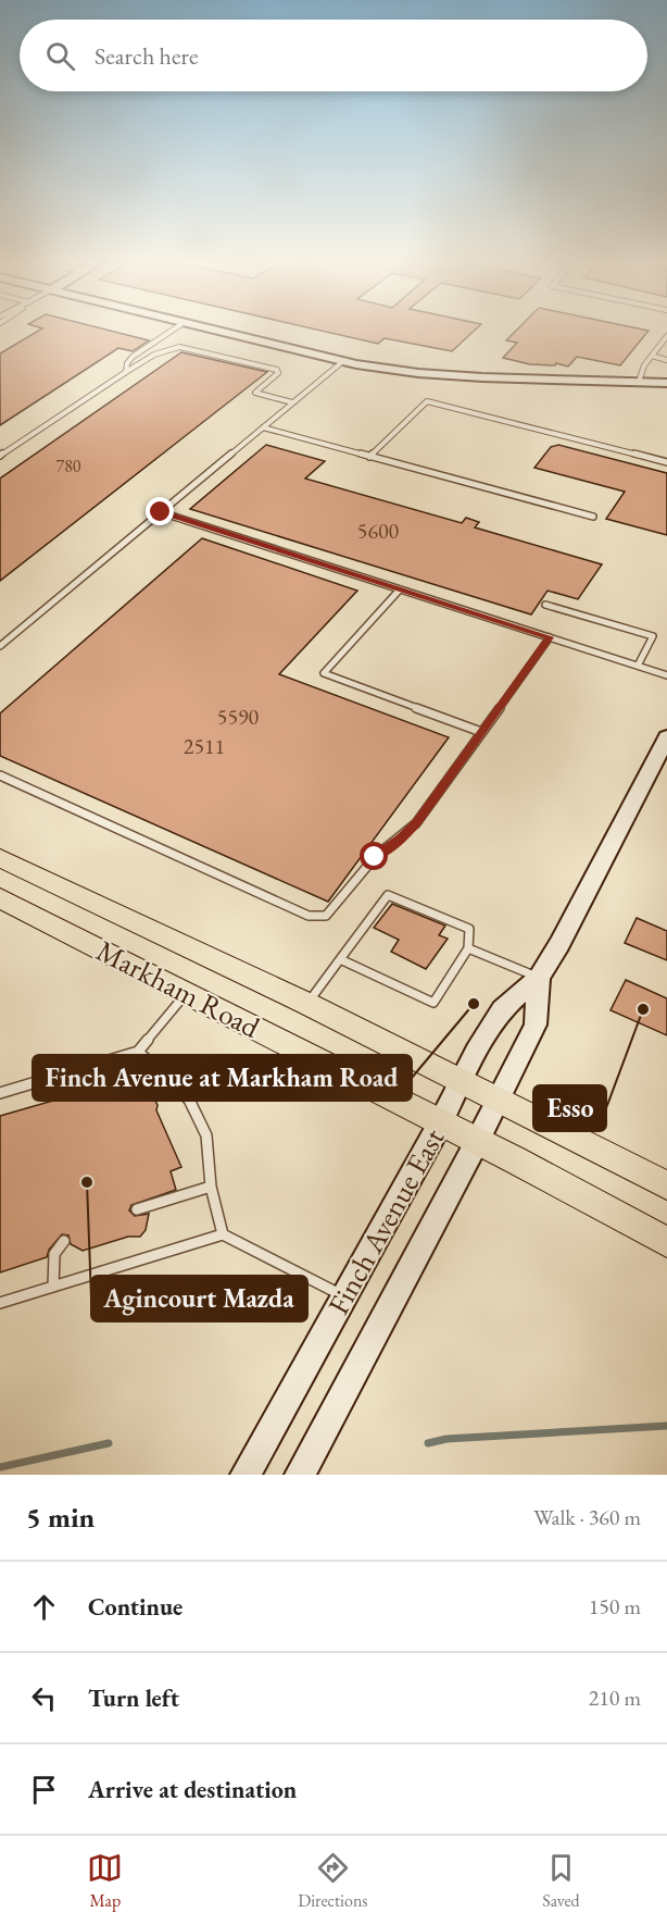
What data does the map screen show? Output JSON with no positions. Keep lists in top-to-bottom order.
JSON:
{
  "streets": {
    "main road": ["Markham Road"],
    "street": ["Finch Avenue East"]
  },
  "crossings": [
    ["Markham Road", "Finch Avenue East"]
  ],
  "places": ["Finch Avenue at Markham Road", "Esso", "Agincourt Mazda"],
  "house_numbers": [
    "780",
    "5600",
    "5590",
    "2511"
  ],
  "page": {
    "search": "Search here",
    "heading": ["5 min", "Walk · 360 m"],
    "list": [
      ["Continue", "150 m"],
      ["Turn left", "210 m"],
      "Arrive at destination"
    ],
    "nav": ["Map", "Directions", "Saved"]
  }
}
